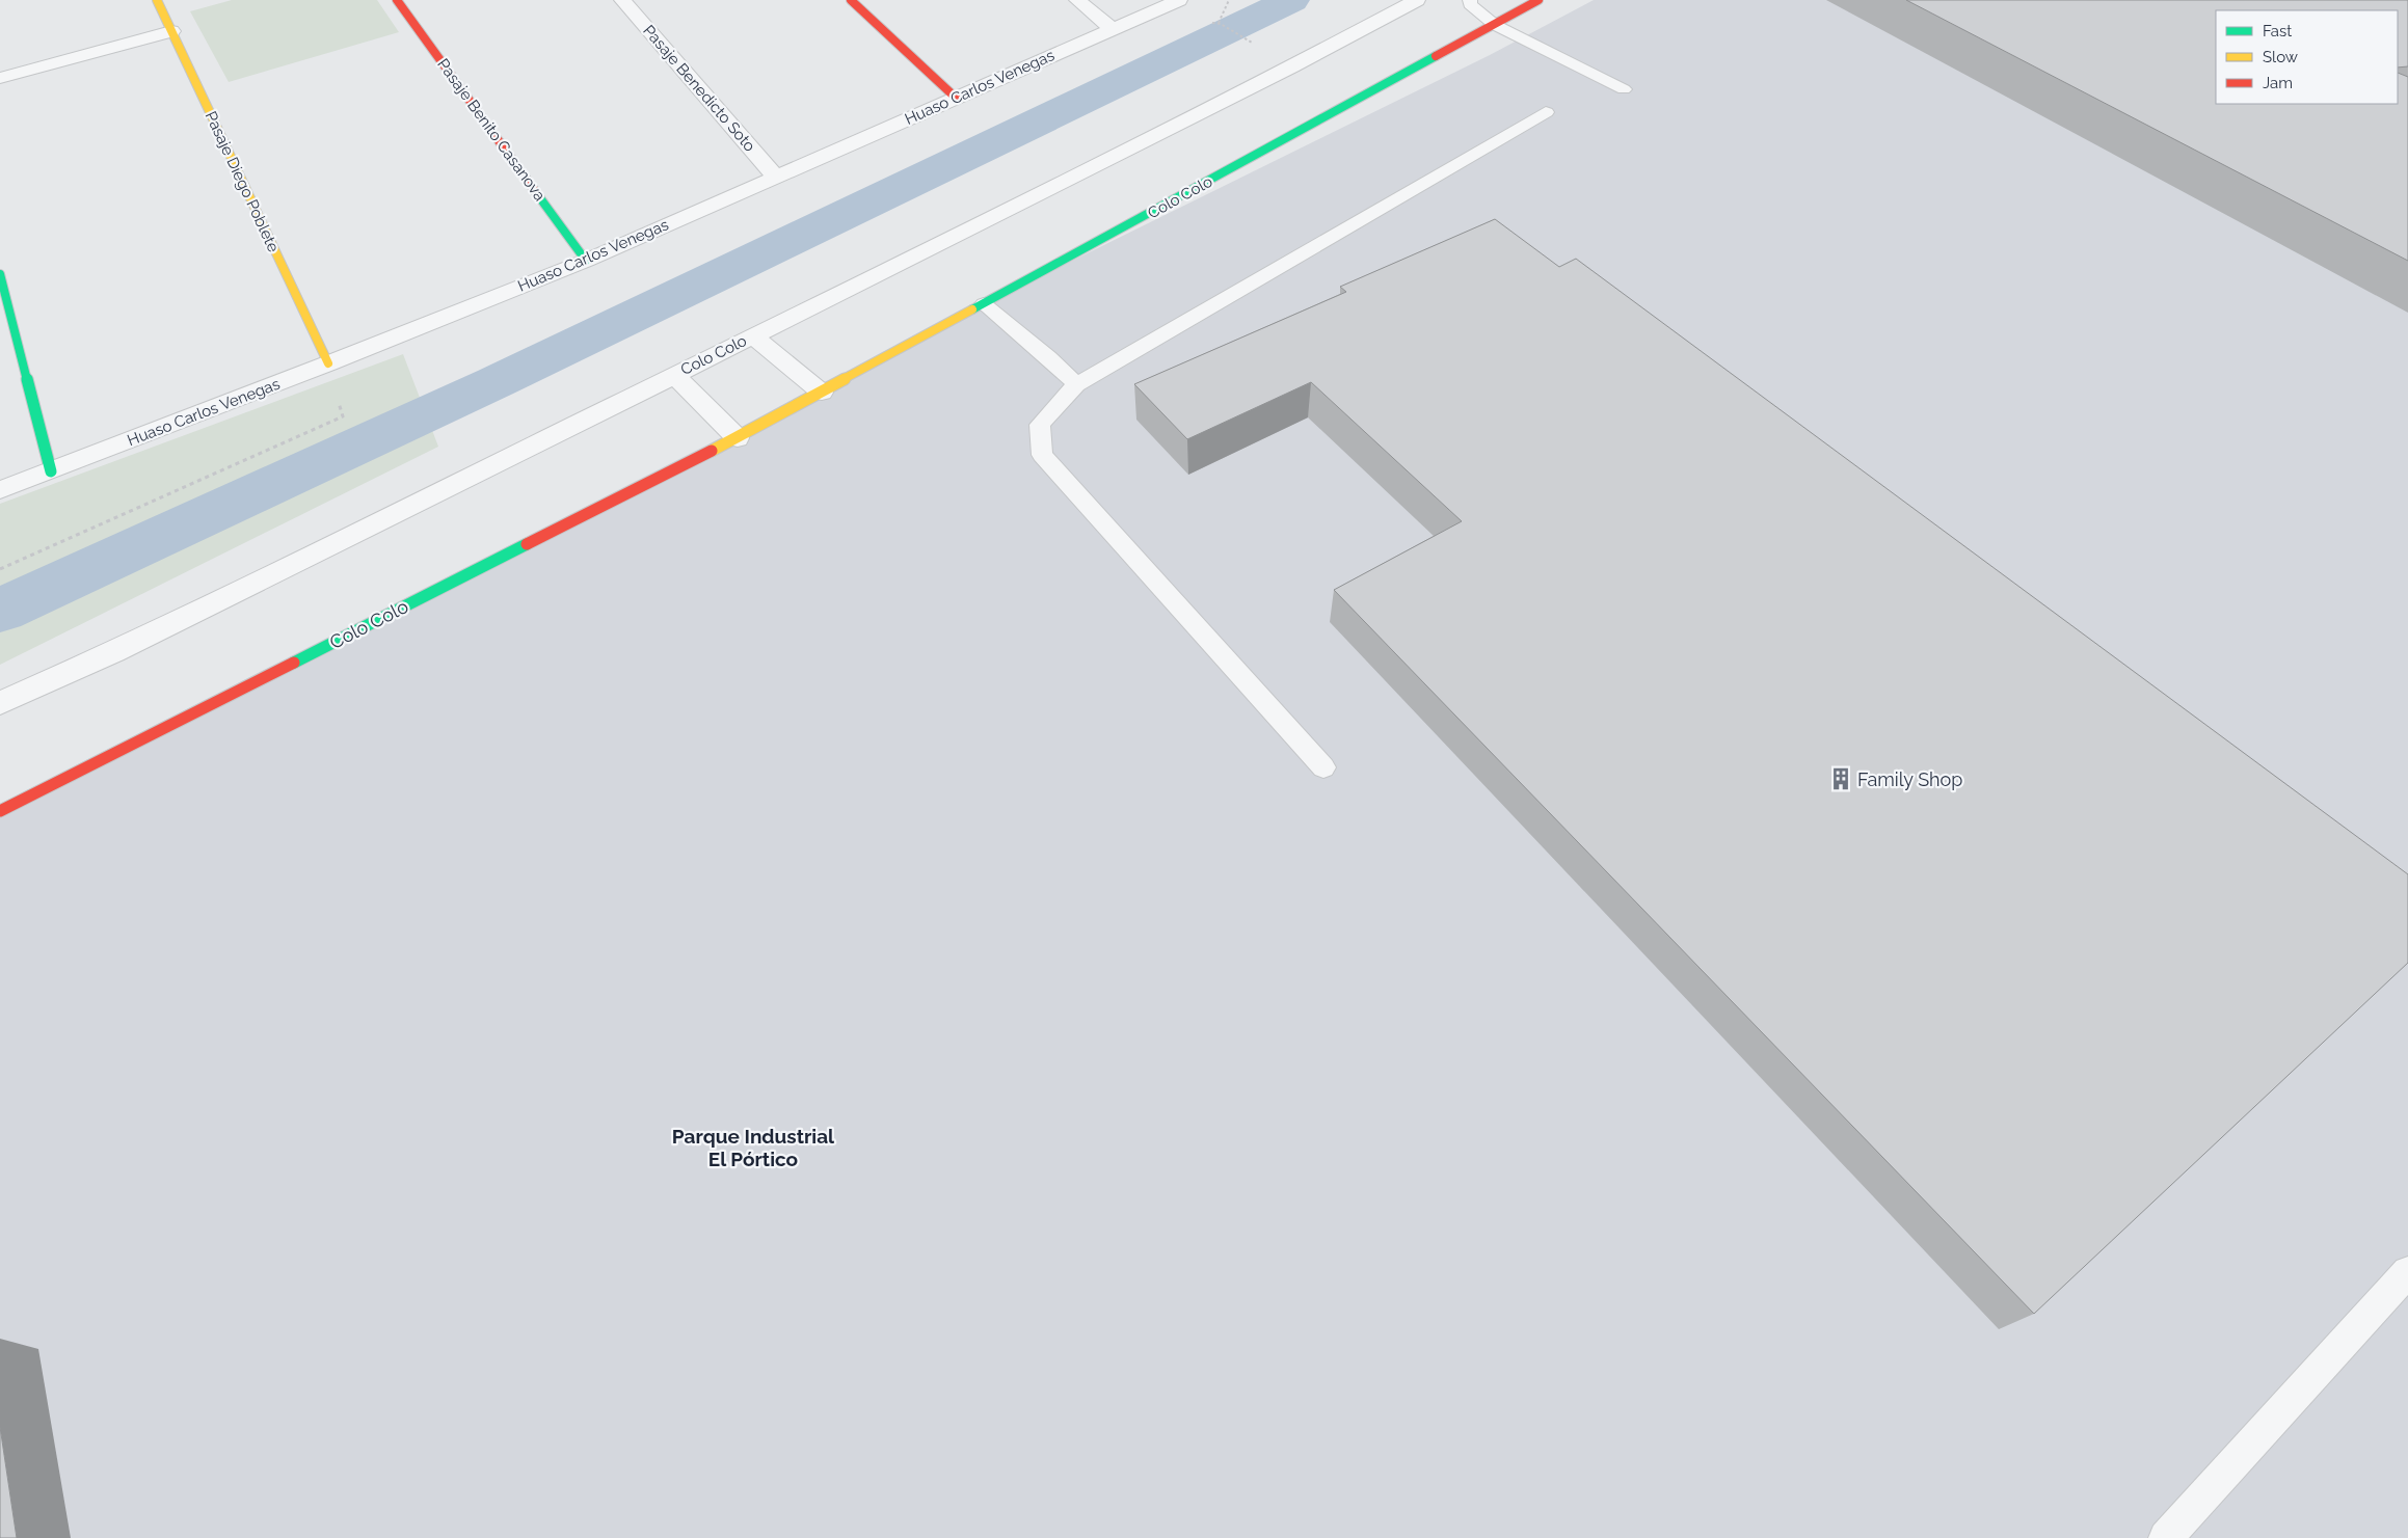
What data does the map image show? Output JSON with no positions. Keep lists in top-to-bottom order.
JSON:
{
  "streets": {
    "street": [
      "Huaso Carlos Venegas",
      "Pasaje Benedicto Soto",
      "Pasaje Benito Casanova",
      "Pasaje Diego Poblete",
      "Colo Colo"
    ]
  },
  "crossings": [
    ["Huaso Carlos Venegas", "Pasaje Benedicto Soto"],
    ["Huaso Carlos Venegas", "Pasaje Benito Casanova"],
    ["Huaso Carlos Venegas", "Pasaje Diego Poblete"]
  ],
  "districts": ["Parque Industrial El Pórtico"],
  "places": {
    "building": ["Family Shop"]
  },
  "legend": ["Fast", "Slow", "Jam"]
}
